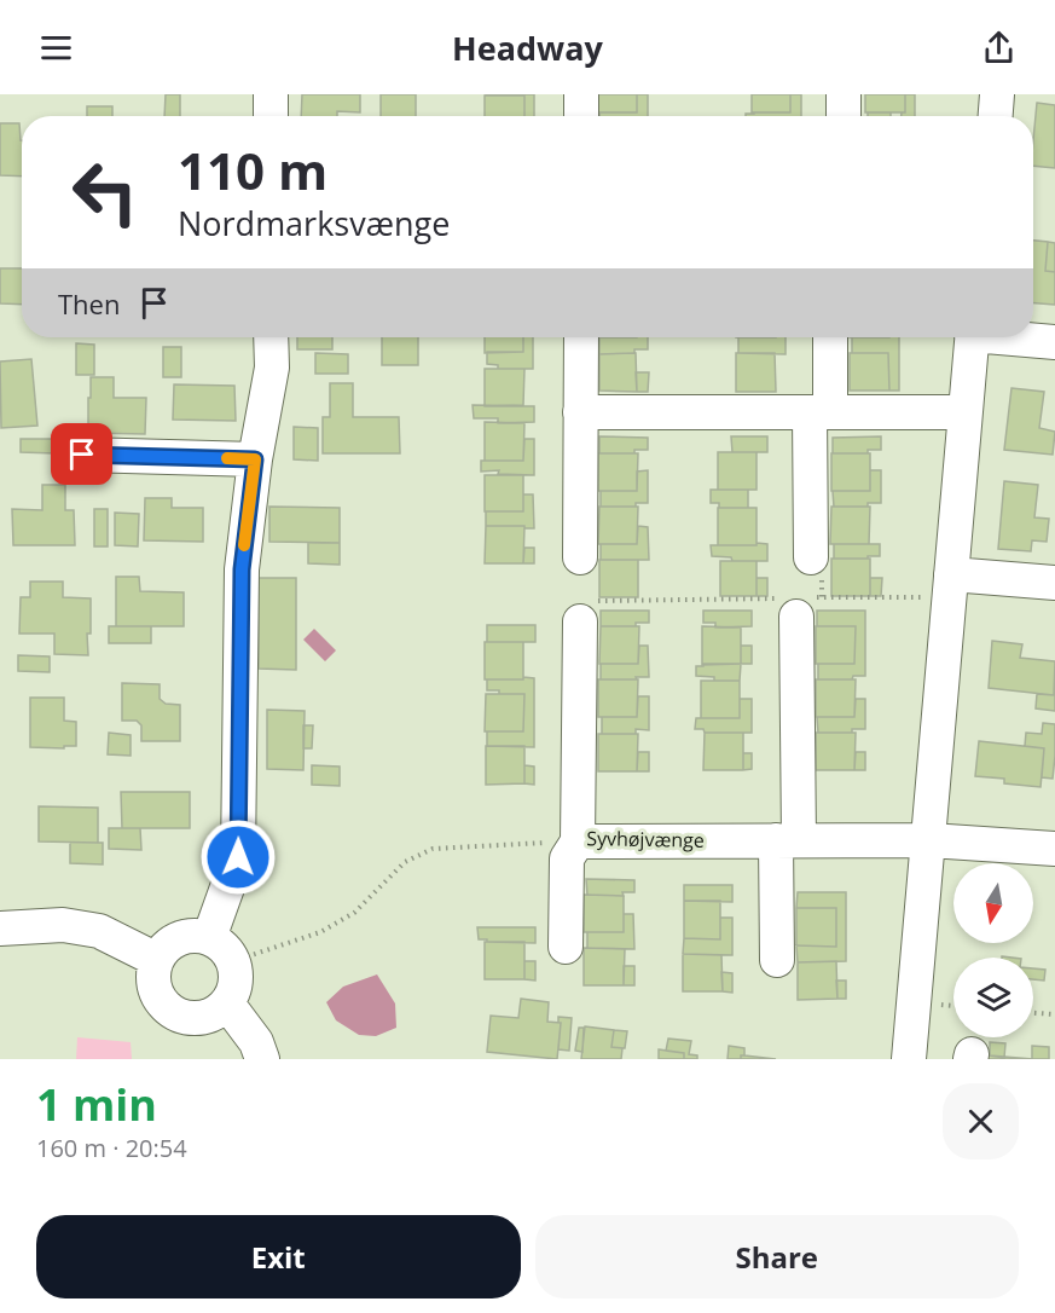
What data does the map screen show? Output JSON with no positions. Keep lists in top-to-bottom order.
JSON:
{
  "streets": {
    "street": ["Syvhøjvænge"]
  },
  "north": "bottom",
  "page": {
    "header": "Headway",
    "turn": ["110 m", "Nordmarksvænge"],
    "then": "Then",
    "heading": ["1 min", "160 m · 20:54"],
    "buttons": ["Exit", "Share"]
  }
}
